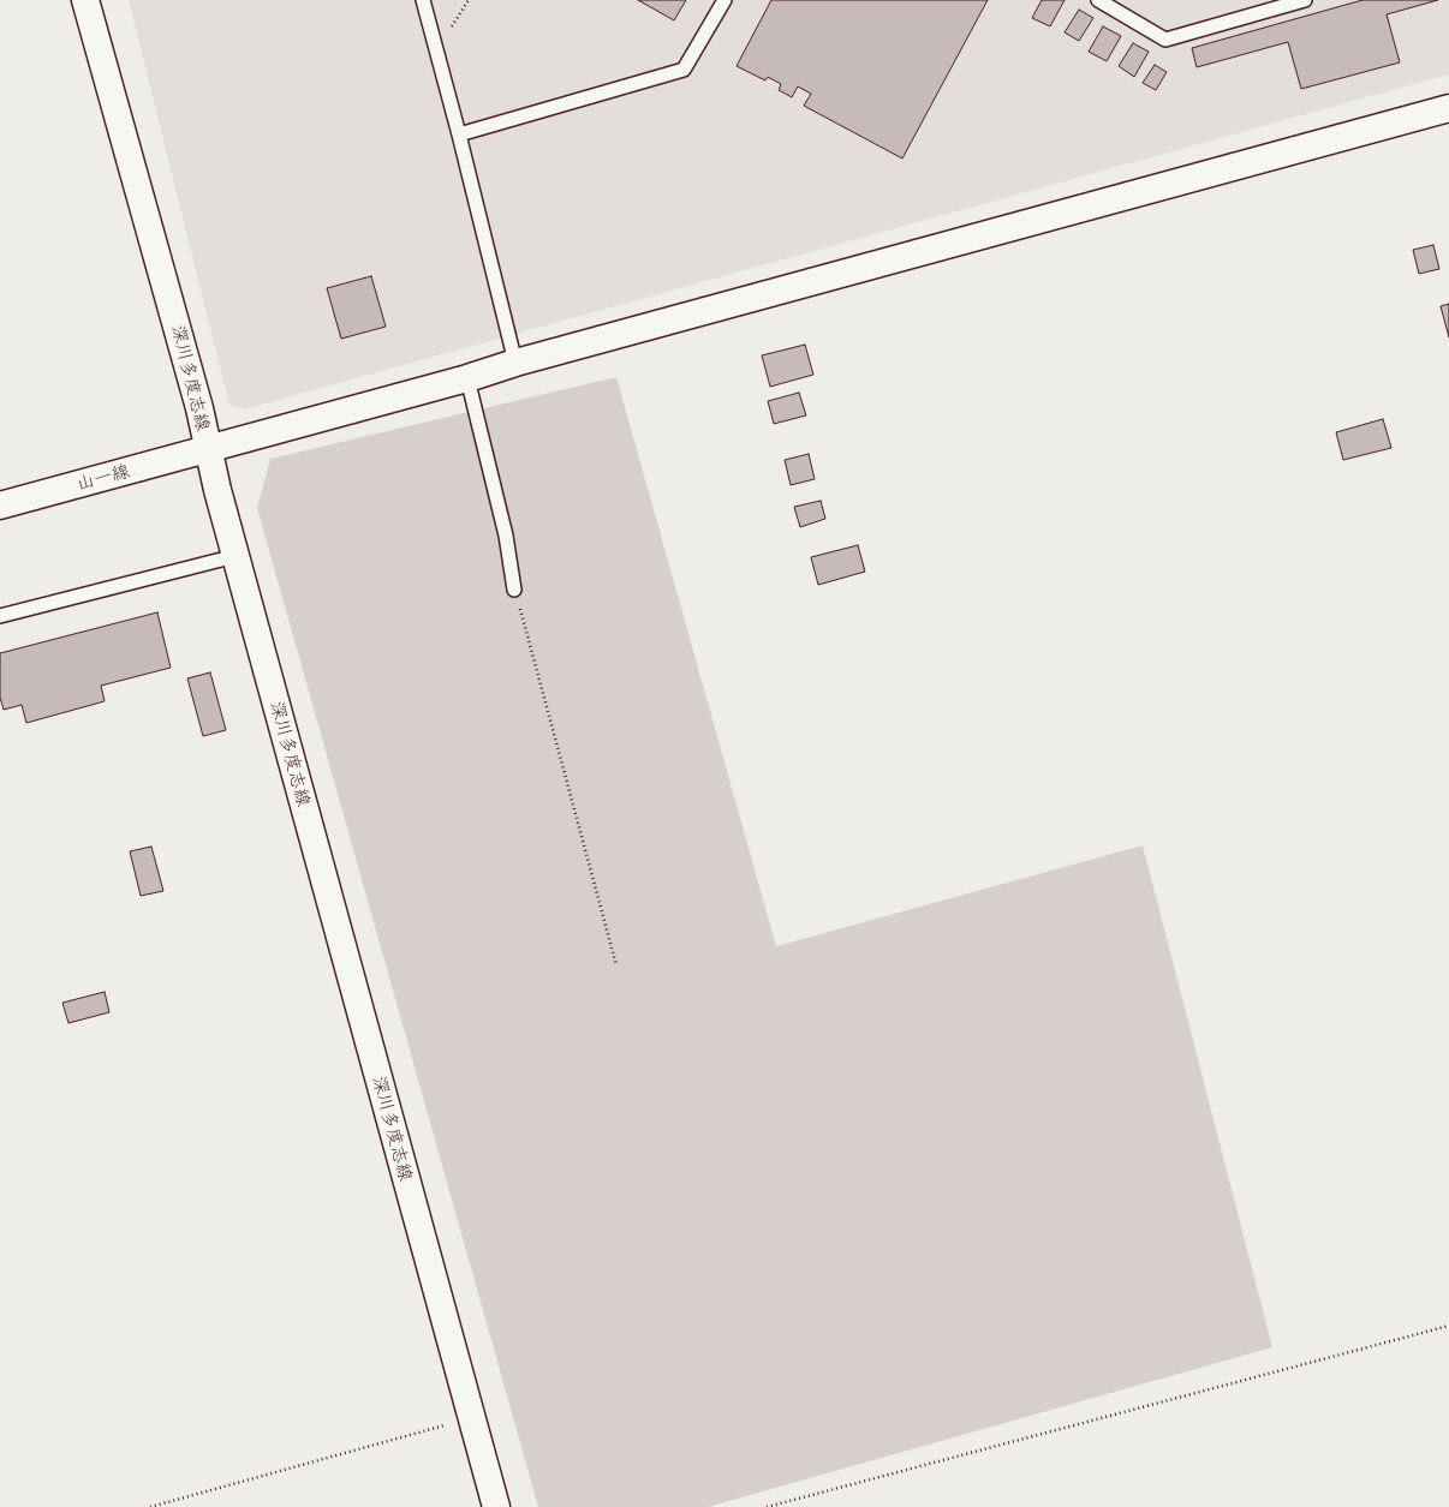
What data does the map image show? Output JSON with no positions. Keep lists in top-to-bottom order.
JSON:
{
  "streets": {
    "main road": ["深川多度志線", "山一線"]
  },
  "crossings": [
    ["深川多度志線", "山一線"]
  ]
}
